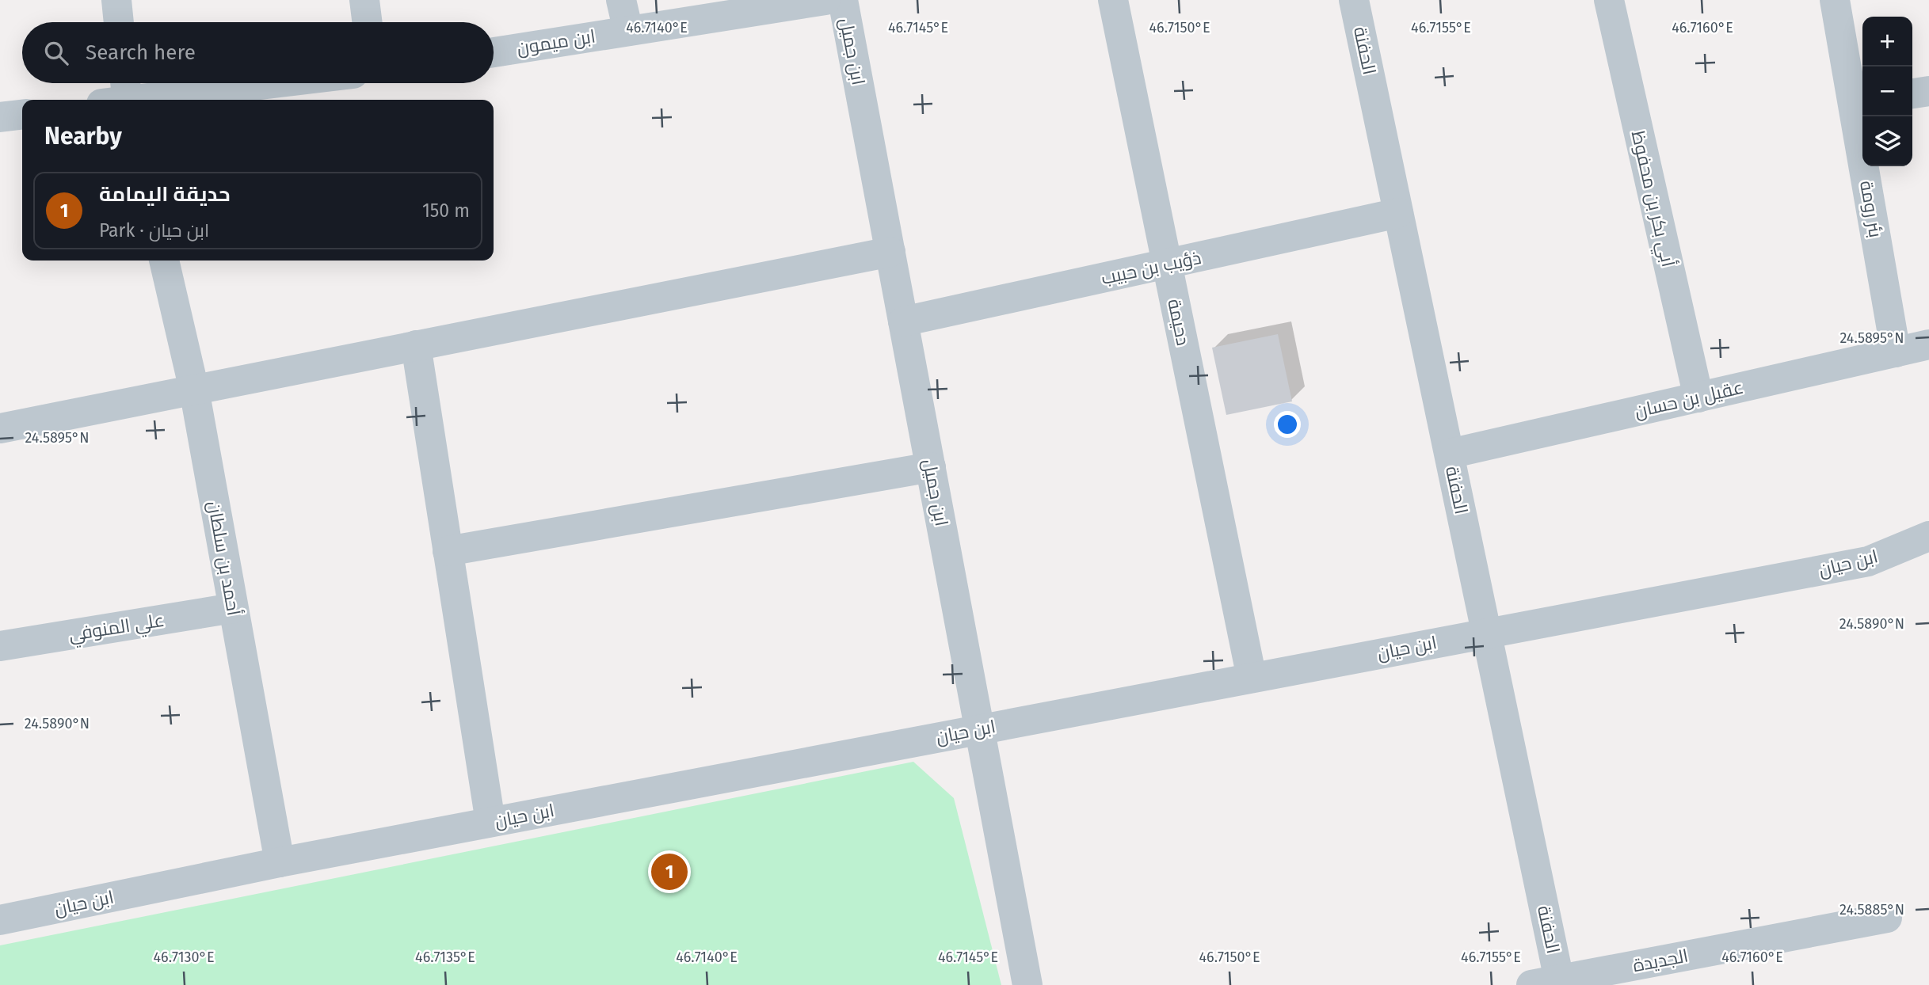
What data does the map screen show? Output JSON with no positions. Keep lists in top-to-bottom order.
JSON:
{
  "streets": {
    "street": [
      "ابن ميمون",
      "الحفنة",
      "ابن جميل",
      "أبي بكر بن محفوظ",
      "بئر رومة",
      "ذؤيب بن حبيب",
      "دحيمة",
      "عقيل بن حسان",
      "أحمد بن سلطان",
      "ابن حيان",
      "علي المنوفي",
      "الجديدة"
    ]
  },
  "crossings": [
    ["الحفنة", "ذؤيب بن حبيب"],
    ["الحفنة", "عقيل بن حسان"],
    ["الحفنة", "ابن حيان"],
    ["الحفنة", "الجديدة"],
    ["ابن جميل", "ذؤيب بن حبيب"],
    ["ابن جميل", "ابن حيان"],
    ["أبي بكر بن محفوظ", "عقيل بن حسان"],
    ["بئر رومة", "عقيل بن حسان"],
    ["ذؤيب بن حبيب", "دحيمة"],
    ["دحيمة", "ابن حيان"],
    ["أحمد بن سلطان", "ابن حيان"],
    ["أحمد بن سلطان", "علي المنوفي"]
  ],
  "page": {
    "map_buttons": ["+", "−"],
    "search": "Search here",
    "heading": "Nearby",
    "list": [
      {
        "mark": "1",
        "name": "حديقة اليمامة",
        "note": "Park · ابن حيان",
        "value": "150 m"
      }
    ],
    "pins": "1"
  },
  "coordinates": [
    "46.7140°E",
    "46.7145°E",
    "46.7150°E",
    "46.7160°E",
    "46.7155°E",
    "24.5895°N",
    "24.5890°N",
    "24.5885°N",
    "46.7130°E",
    "46.7135°E"
  ]
}
